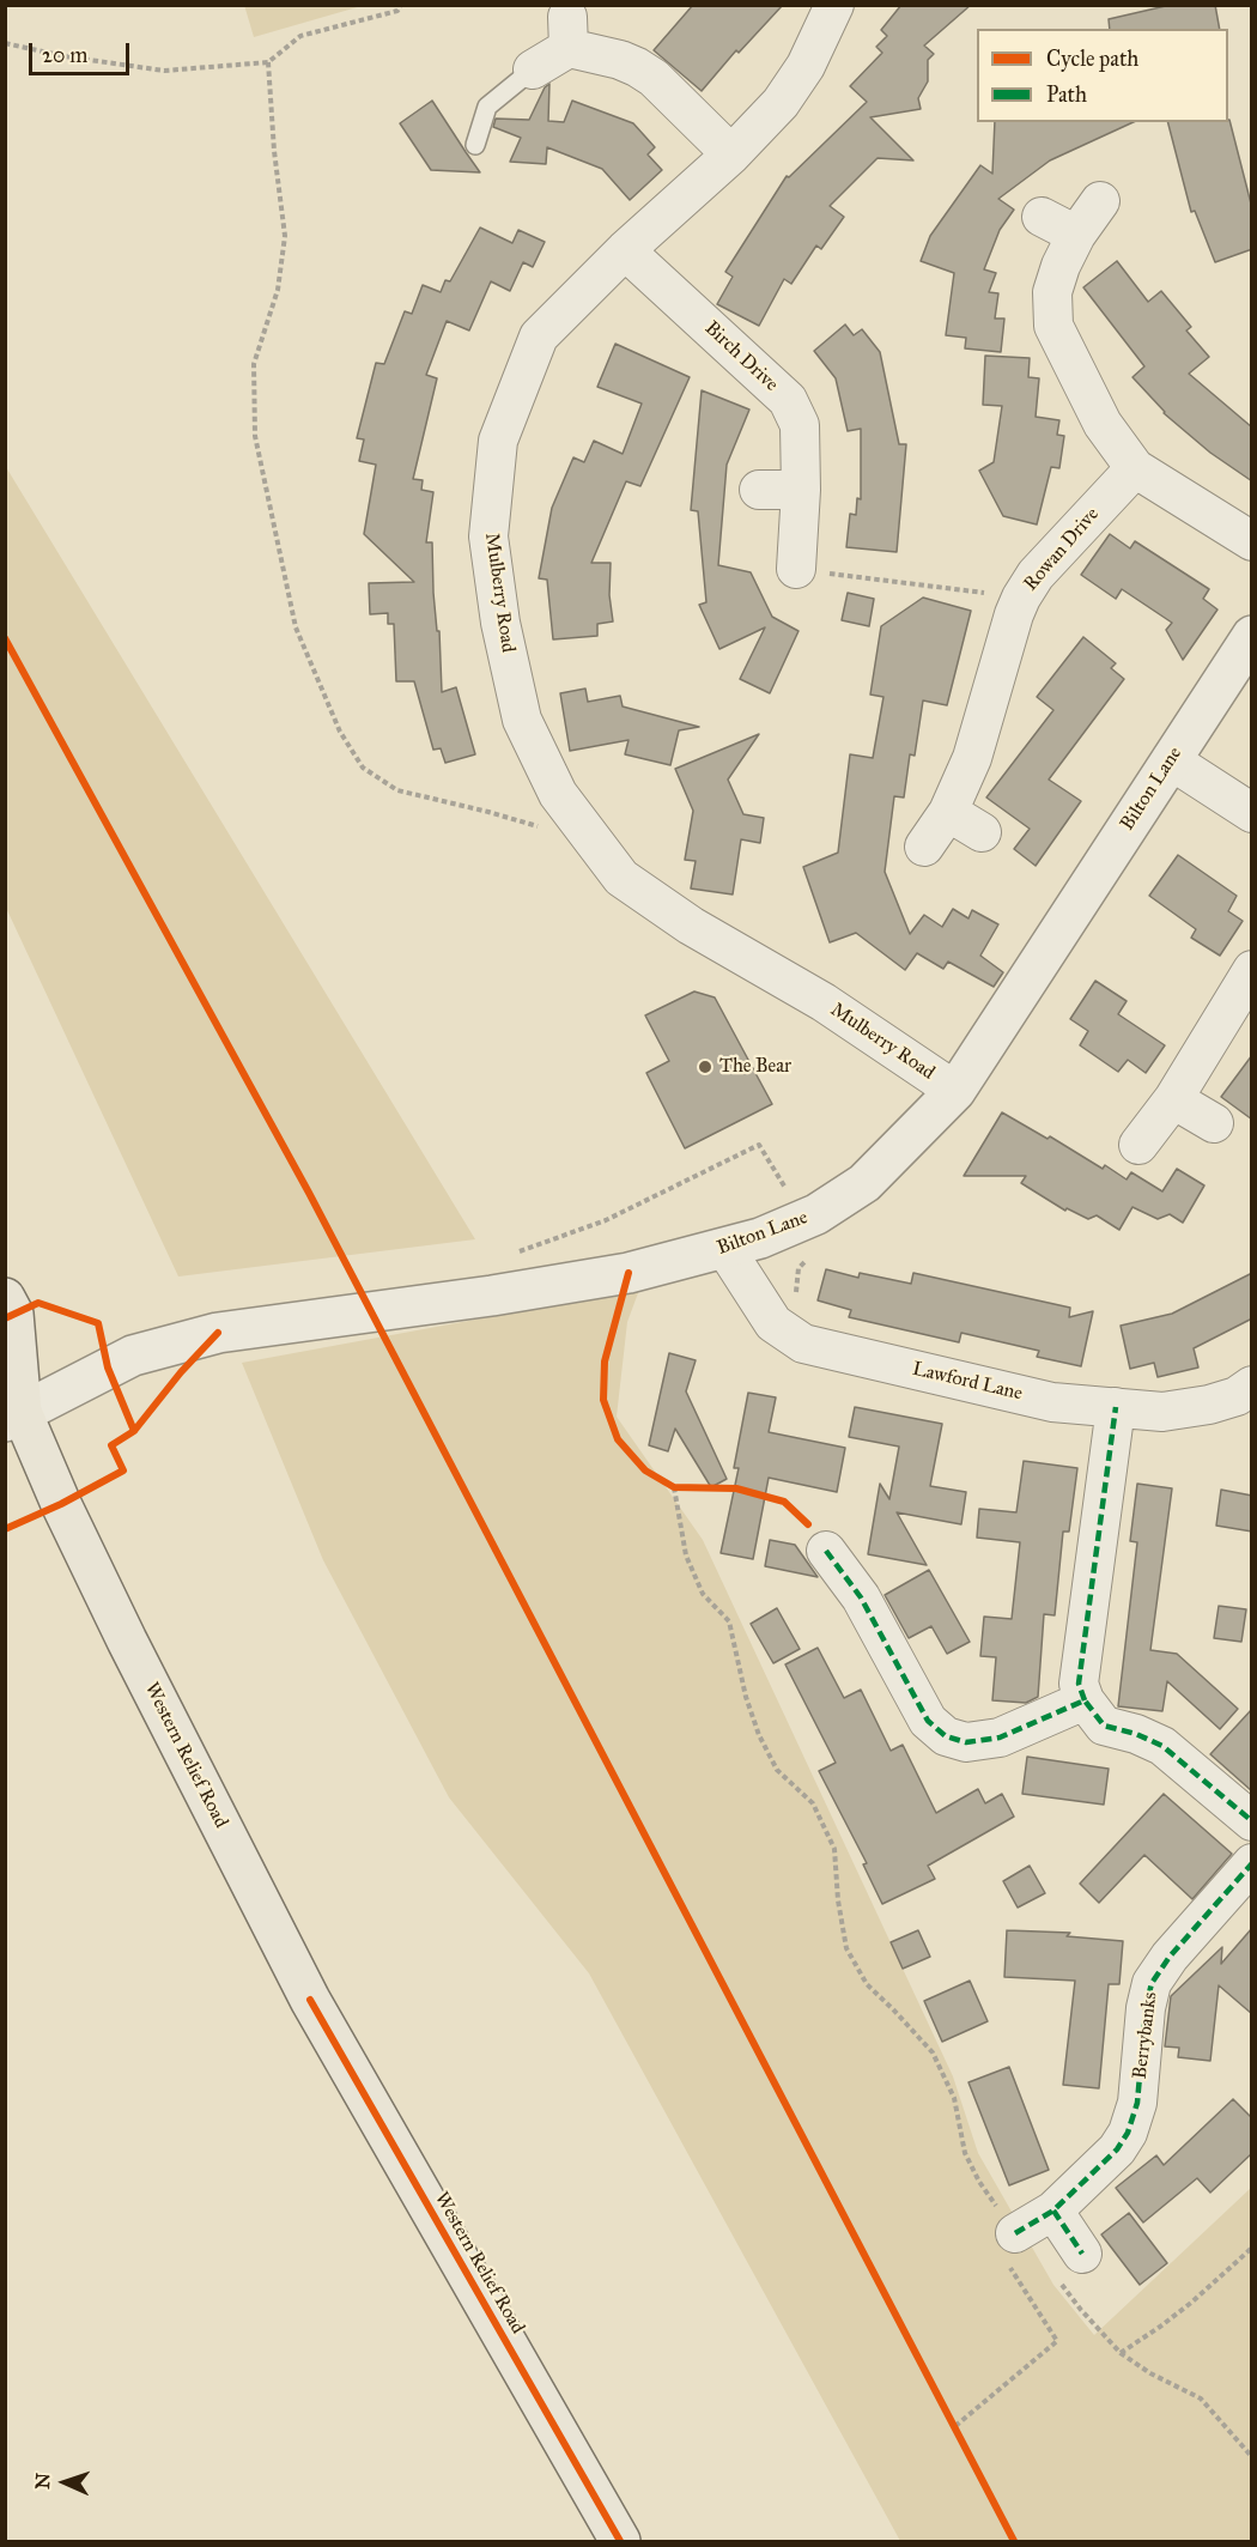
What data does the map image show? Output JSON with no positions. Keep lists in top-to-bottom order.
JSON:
{
  "streets": {
    "highway": ["Western Relief Road"],
    "street": [
      "Birch Drive",
      "Rowan Drive",
      "Mulberry Road",
      "Bilton Lane",
      "Lawford Lane",
      "Berrybanks"
    ]
  },
  "crossings": [
    ["Birch Drive", "Mulberry Road"],
    ["Mulberry Road", "Bilton Lane"],
    ["Bilton Lane", "Lawford Lane"],
    ["Bilton Lane", "Western Relief Road"]
  ],
  "places": ["The Bear"],
  "legend": ["Cycle path", "Path"],
  "scale_bar": "20 m",
  "north": "left"
}
